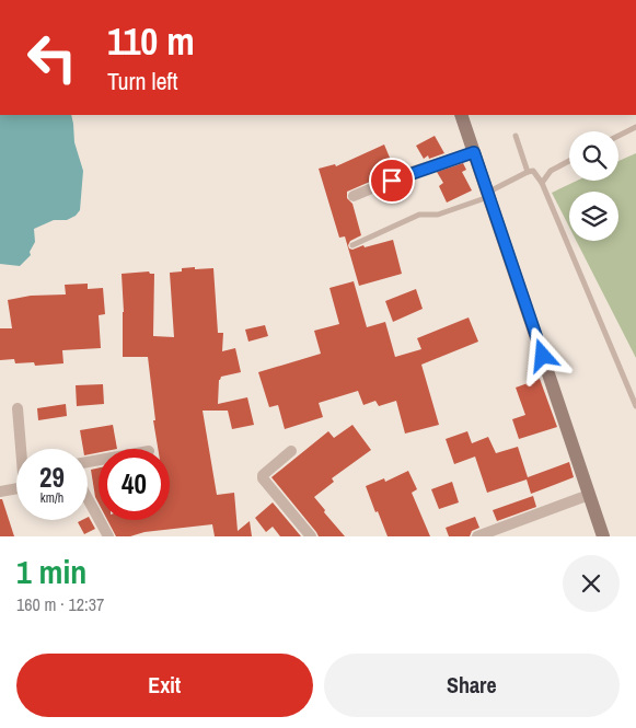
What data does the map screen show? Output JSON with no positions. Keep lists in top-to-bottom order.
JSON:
{
  "page": {
    "turn": ["110 m", "Turn left"],
    "speed": "29 km/h",
    "limit": "40",
    "heading": ["1 min", "160 m · 12:37"],
    "buttons": ["Exit", "Share"]
  }
}
